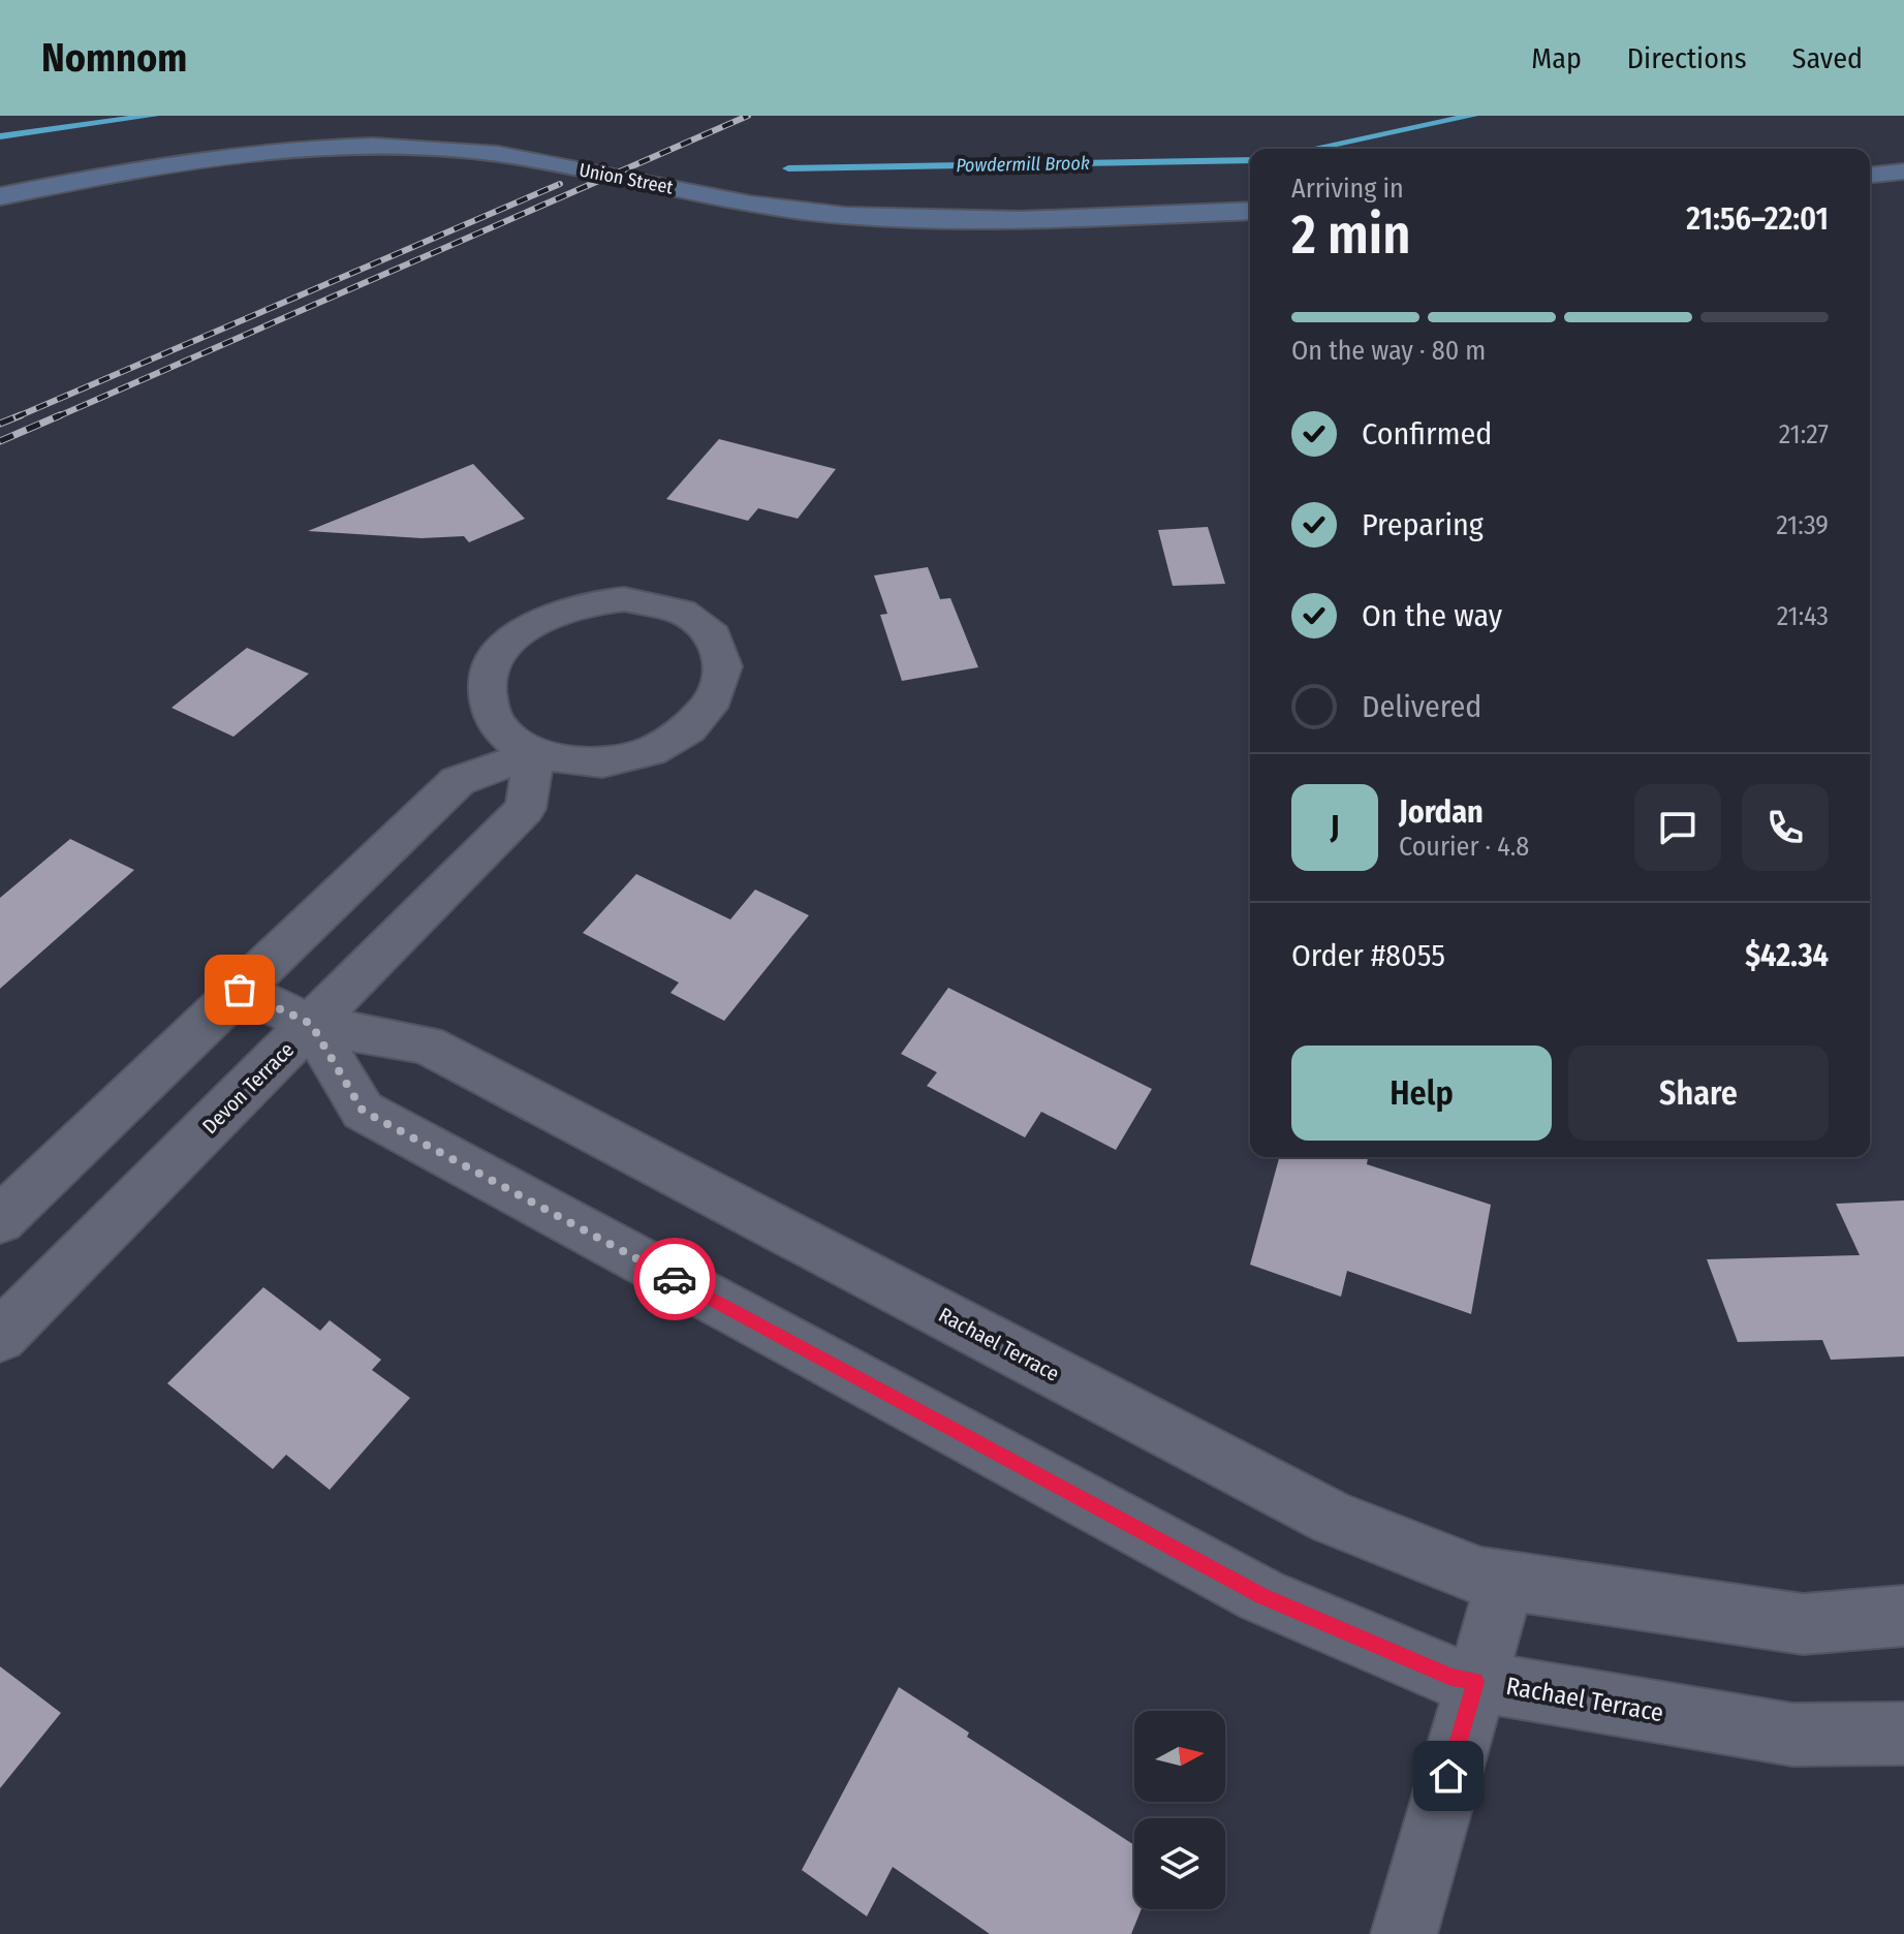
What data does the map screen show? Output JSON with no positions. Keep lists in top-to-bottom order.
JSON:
{
  "streets": {
    "main road": ["Union Street"],
    "street": ["Devon Terrace", "Rachael Terrace"]
  },
  "crossings": [
    ["Devon Terrace", "Rachael Terrace"]
  ],
  "water": ["Powdermill Brook"],
  "north": "right",
  "page": {
    "header": "Nomnom",
    "nav": ["Map", "Directions", "Saved"],
    "heading": ["2 min", "Arriving in", "21:56–22:01"],
    "panel": [
      "Jordan",
      "Courier · 4.8",
      "Order #8055",
      "$42.34"
    ],
    "bar": "On the way · 80 m",
    "list": [
      ["Confirmed", "21:27"],
      ["Preparing", "21:39"],
      ["On the way", "21:43"],
      "Delivered"
    ],
    "round": "J",
    "buttons": ["Help", "Share"]
  }
}
